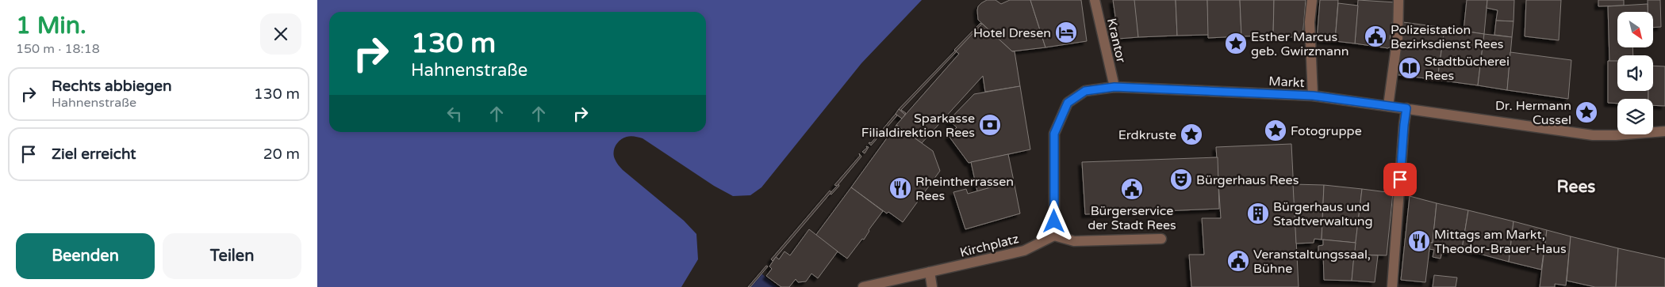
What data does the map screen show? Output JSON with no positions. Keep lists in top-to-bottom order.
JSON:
{
  "streets": {
    "street": ["Krantor", "Markt", "Kirchplatz"]
  },
  "crossings": [
    ["Krantor", "Markt"],
    ["Markt", "Kirchplatz"]
  ],
  "districts": ["Rees"],
  "places": {
    "hotel": ["Hotel Dresen"],
    "public building": ["Polizeistation Bezirksdienst Rees", "Bürgerservice der Stadt Rees", "Veranstaltungssaal, Bühne"],
    "place": [
      "Esther Marcus geb. Gwirzmann",
      "Dr. Hermann Cussel",
      "Fotogruppe",
      "Erdkruste"
    ],
    "library": ["Stadtbücherei Rees"],
    "bank": ["Sparkasse Filialdirektion Rees"],
    "theatre": ["Bürgerhaus Rees"],
    "restaurant": ["Rheintherrassen Rees", "Mittags am Markt, Theodor-Brauer-Haus"],
    "building": ["Bürgerhaus und Stadtverwaltung"]
  },
  "north": "bottom right",
  "page": {
    "heading": ["1 Min.", "150 m · 18:18"],
    "turn": ["130 m", "Hahnenstraße"],
    "list": [
      {
        "name": "Rechts abbiegen",
        "note": "Hahnenstraße",
        "value": "130 m"
      },
      {
        "name": "Ziel erreicht",
        "value": "20 m"
      }
    ],
    "buttons": ["Beenden", "Teilen"]
  }
}
